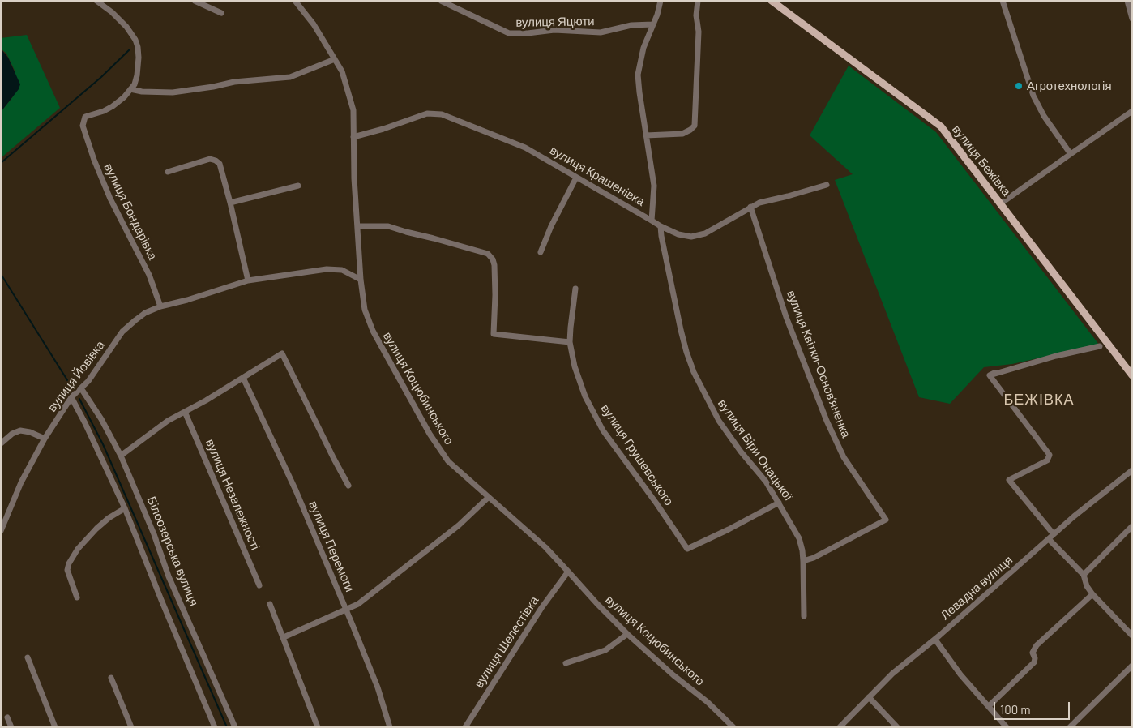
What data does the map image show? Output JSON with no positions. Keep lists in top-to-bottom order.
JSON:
{
  "streets": {
    "main road": ["вулиця Бежівка"],
    "street": [
      "вулиця Яцюти",
      "вулиця Крашенівка",
      "вулиця Бондарівка",
      "вулиця Квітки-Основʼяненка",
      "вулиця Йовівка",
      "вулиця Коцюбинського",
      "вулиця Віри Онацької",
      "вулиця Грушевського",
      "вулиця Незалежності",
      "вулиця Перемоги",
      "Білоозерська вулиця",
      "Левадна вулиця",
      "вулиця Шелестівка"
    ]
  },
  "crossings": [
    ["вулиця Крашенівка", "вулиця Квітки-Основʼяненка"],
    ["вулиця Крашенівка", "вулиця Коцюбинського"],
    ["вулиця Крашенівка", "вулиця Віри Онацької"],
    ["вулиця Бондарівка", "вулиця Йовівка"],
    ["вулиця Квітки-Основʼяненка", "вулиця Віри Онацької"],
    ["вулиця Йовівка", "вулиця Коцюбинського"],
    ["вулиця Йовівка", "Білоозерська вулиця"],
    ["вулиця Коцюбинського", "вулиця Шелестівка"],
    ["вулиця Віри Онацької", "вулиця Грушевського"]
  ],
  "districts": ["БЕЖІВКА"],
  "places": ["Агротехнологія"],
  "scale_bar": "100 m"
}
